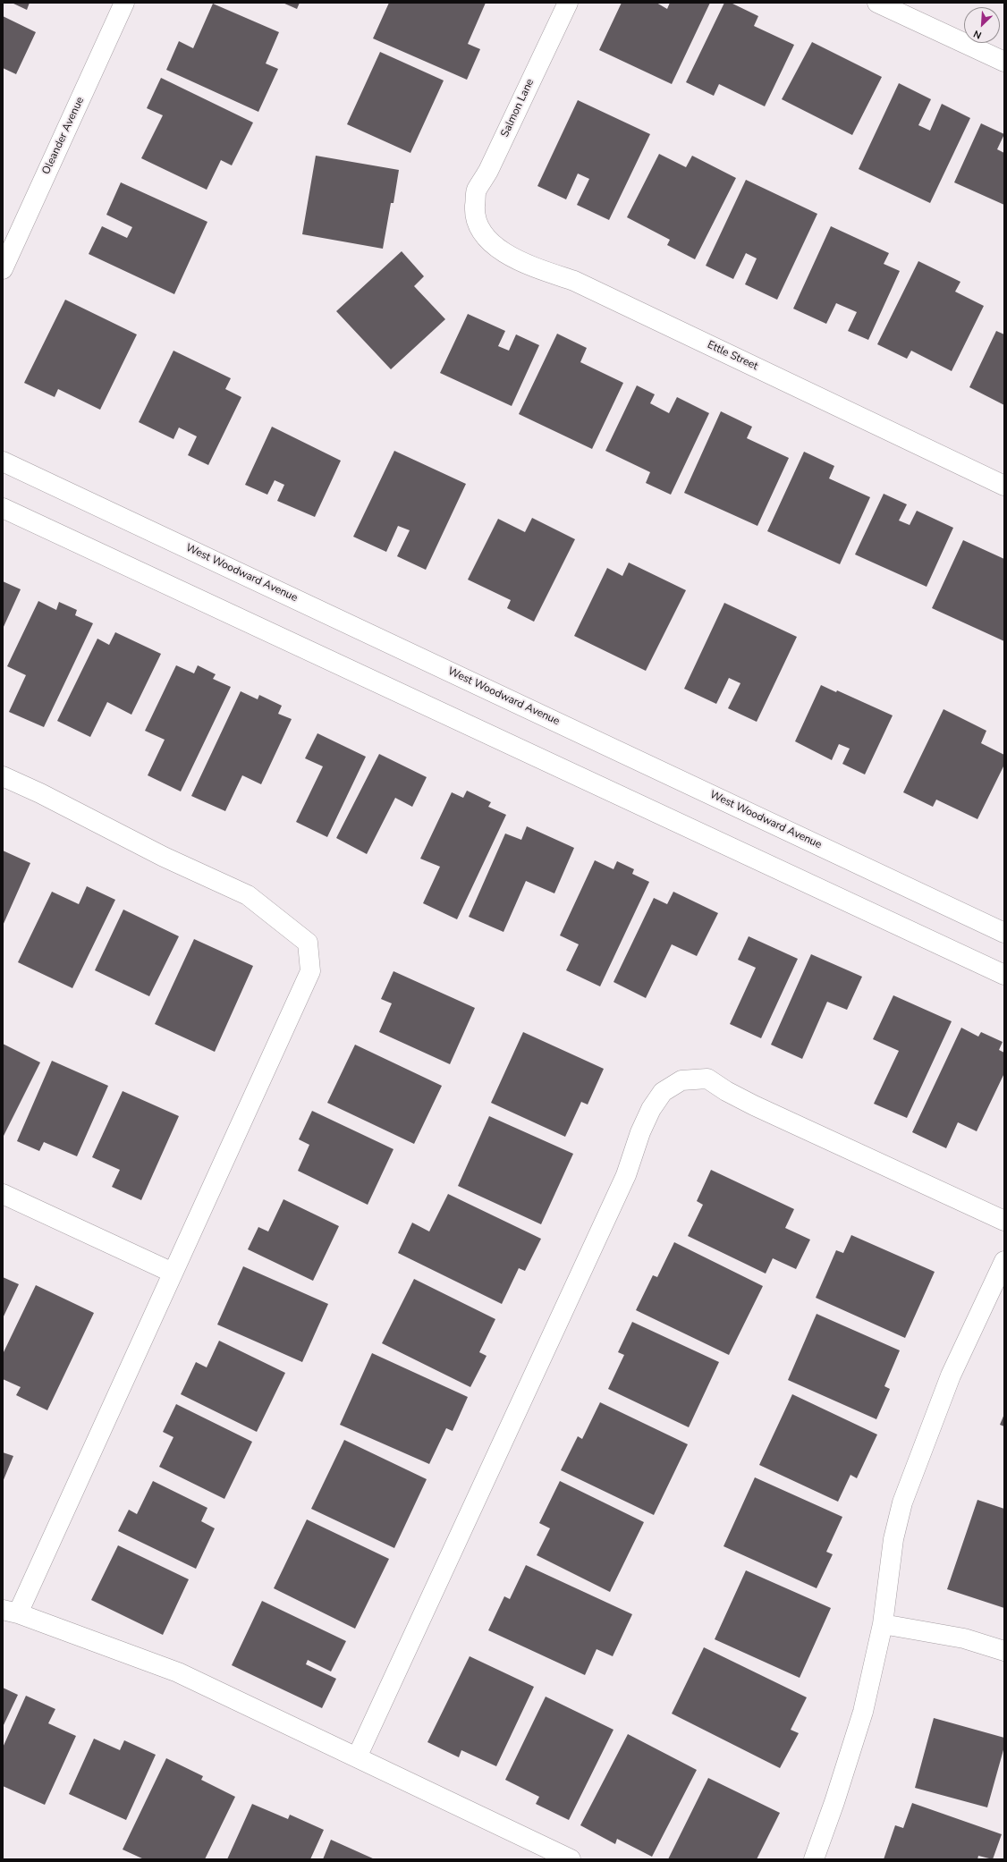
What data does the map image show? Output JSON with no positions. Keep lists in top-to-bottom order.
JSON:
{
  "streets": {
    "street": [
      "Salmon Lane",
      "Oleander Avenue",
      "Ettle Street",
      "West Woodward Avenue"
    ]
  },
  "crossings": [
    ["Salmon Lane", "Ettle Street"]
  ],
  "north": "bottom left"
}
